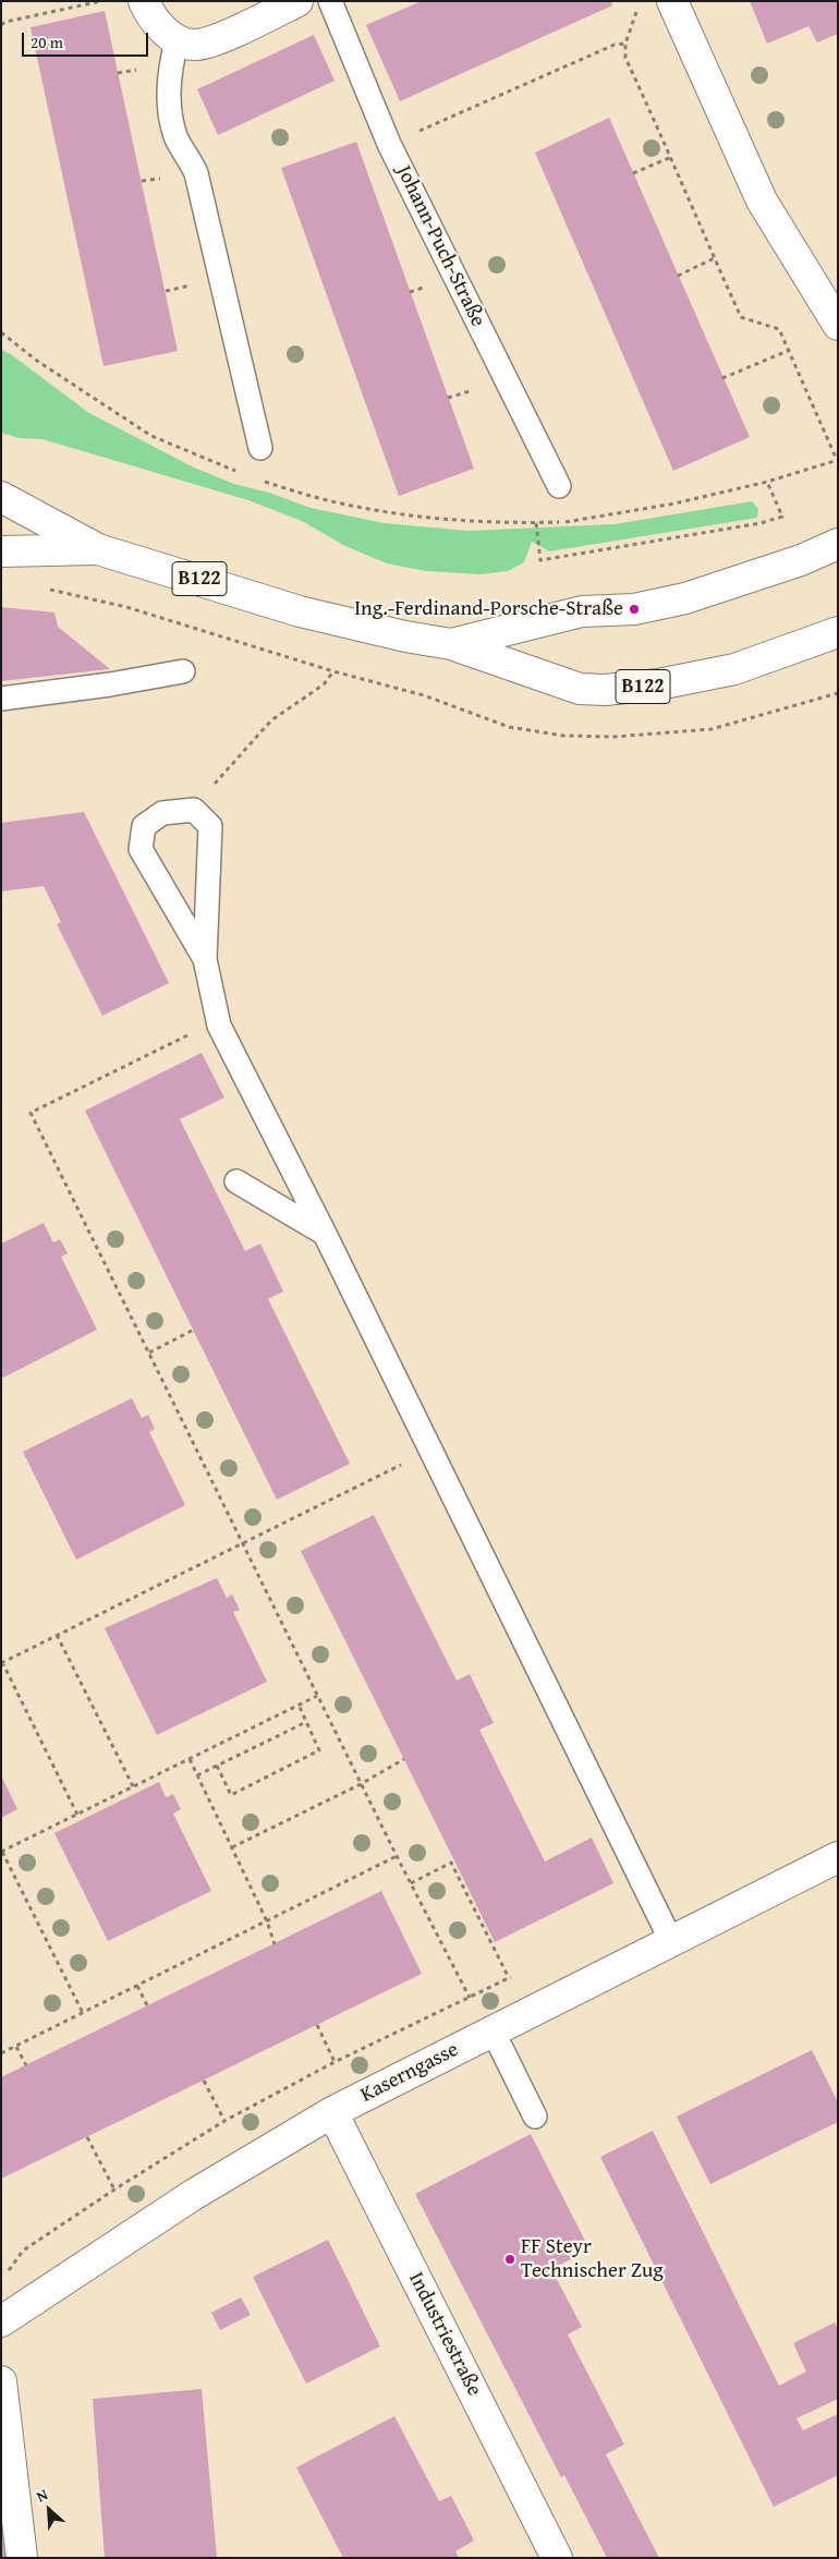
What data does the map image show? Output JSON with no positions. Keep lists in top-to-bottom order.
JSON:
{
  "streets": {
    "street": ["B122", "Kaserngasse", "Industriestraße"],
    "lane": ["Johann-Puch-Straße"]
  },
  "crossings": [
    ["Kaserngasse", "Industriestraße"]
  ],
  "places": ["Ing.-Ferdinand-Porsche-Straße", "FF Steyr Technischer Zug"],
  "scale_bar": "20 m",
  "north": "top left"
}
